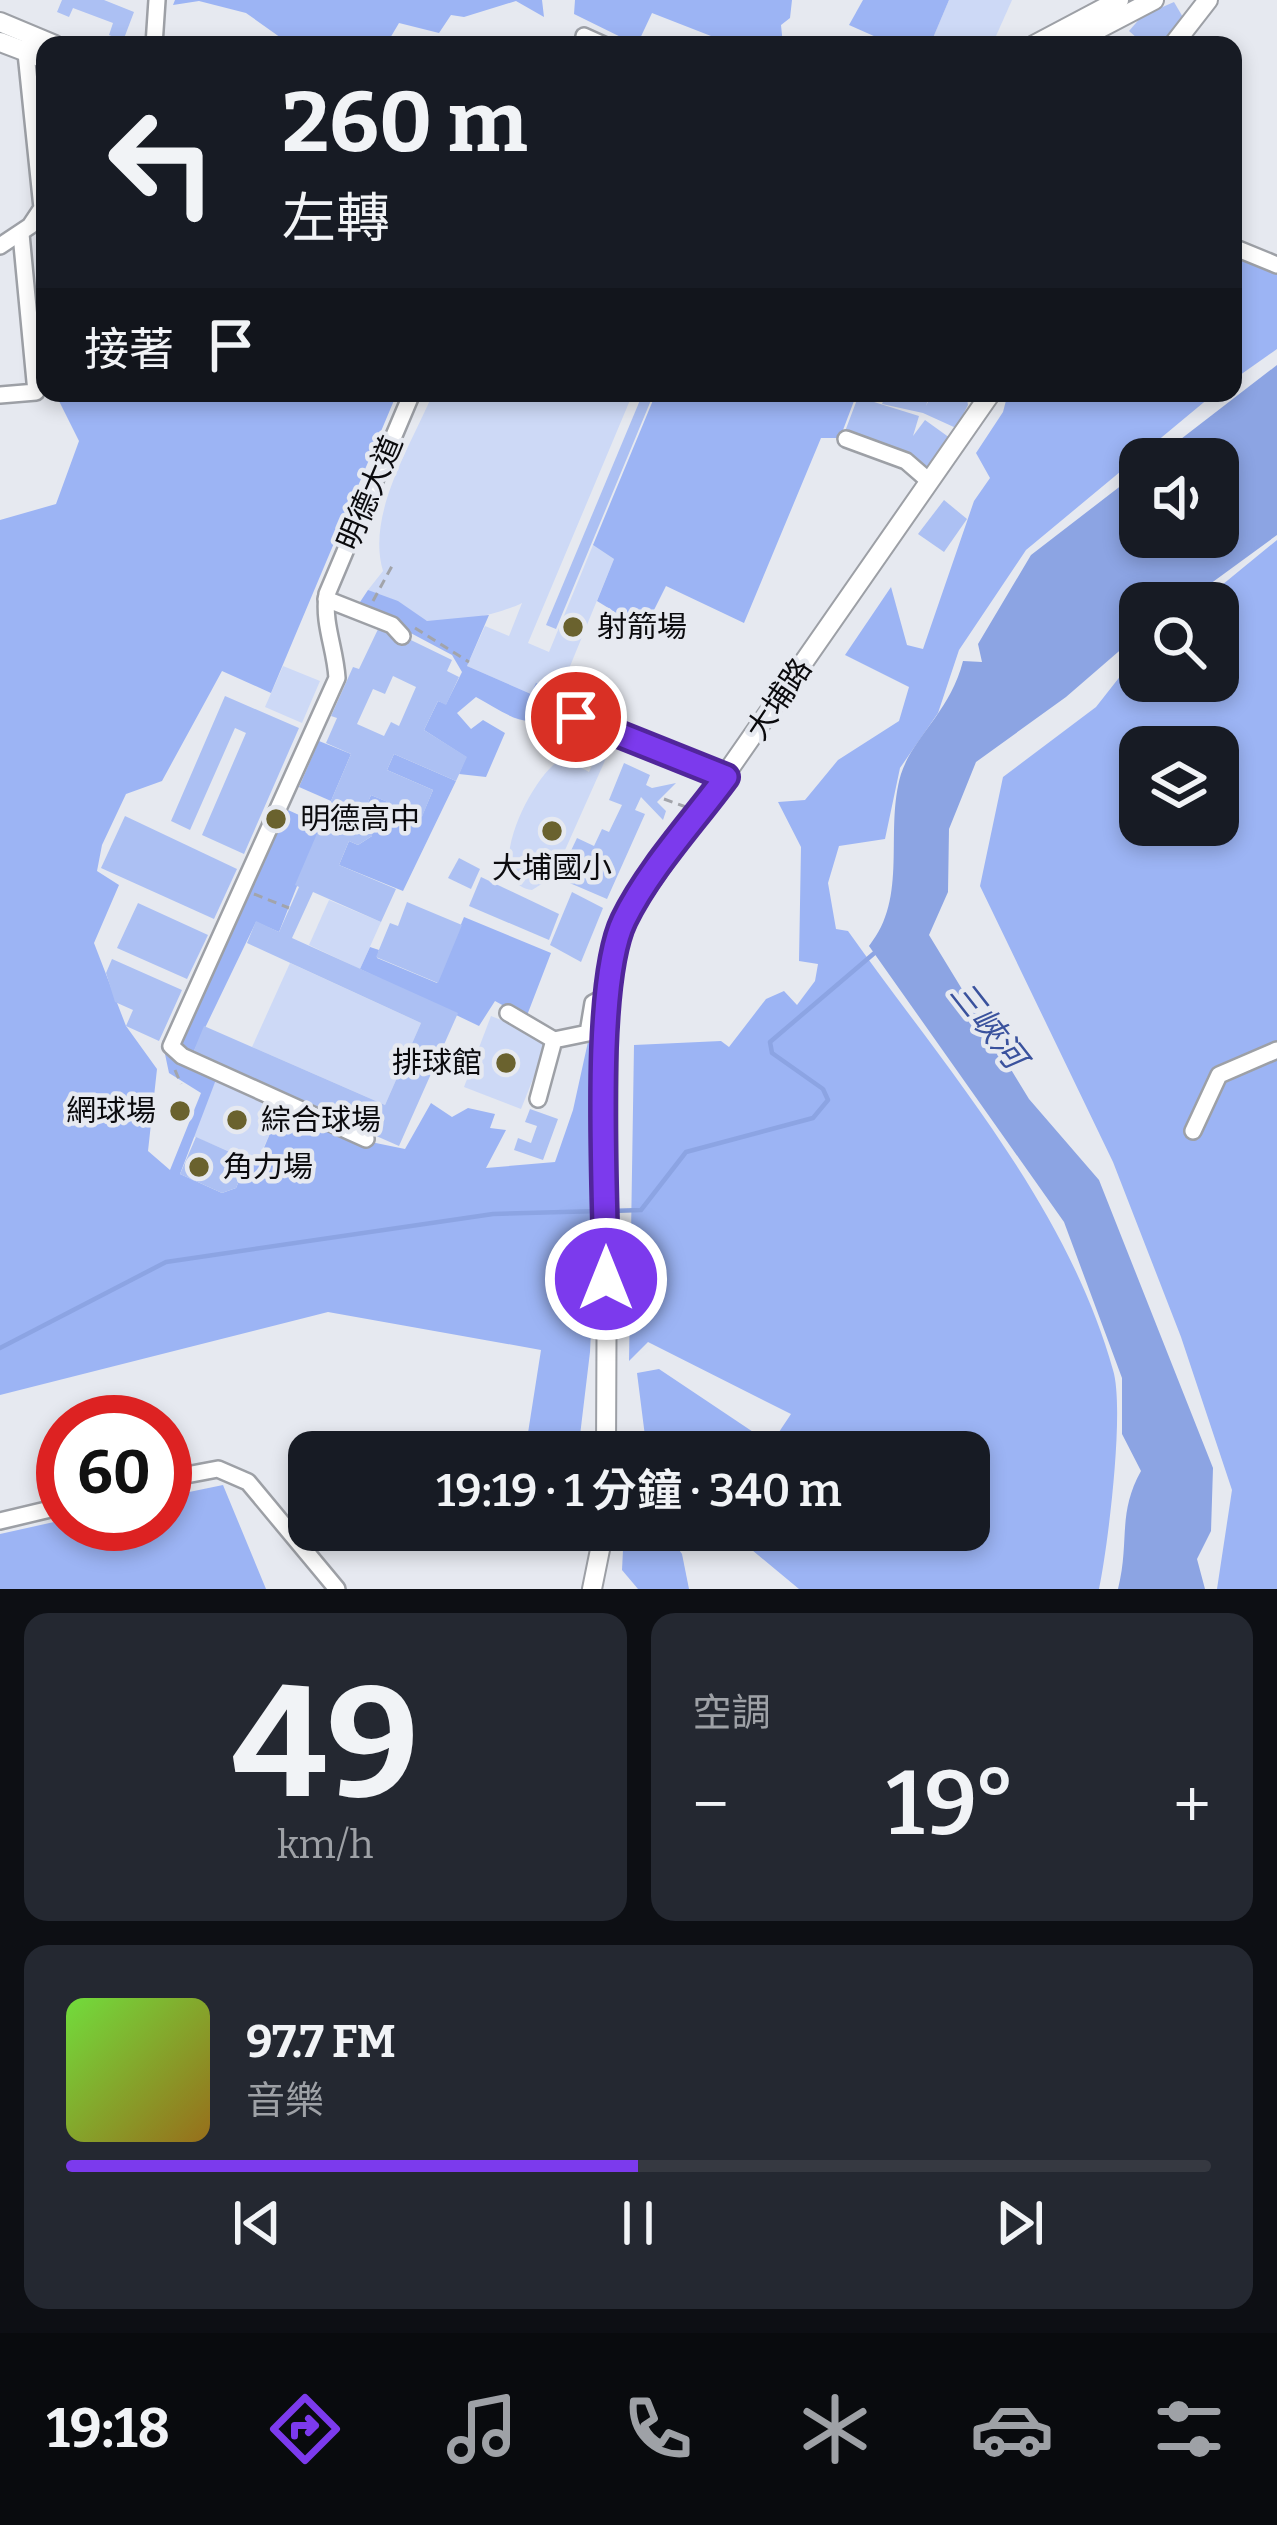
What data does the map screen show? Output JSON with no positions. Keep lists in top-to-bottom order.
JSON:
{
  "streets": {
    "main road": ["大埔路"],
    "street": ["明德大道"]
  },
  "water": ["三峽河"],
  "places": [
    "射箭場",
    "明德高中",
    "大埔國小",
    "排球館",
    "網球場",
    "綜合球場",
    "角力場"
  ],
  "page": {
    "turn": ["260 m", "左轉"],
    "then": "接著",
    "limit": "60",
    "trip": "19:19 · 1 分鐘 · 340 m",
    "tile": [
      ["49", "km/h"],
      "空調"
    ],
    "heat": ["−", "19°", "+"],
    "song": ["97.7 FM", "音樂"],
    "tabs": "19:18"
  }
}
